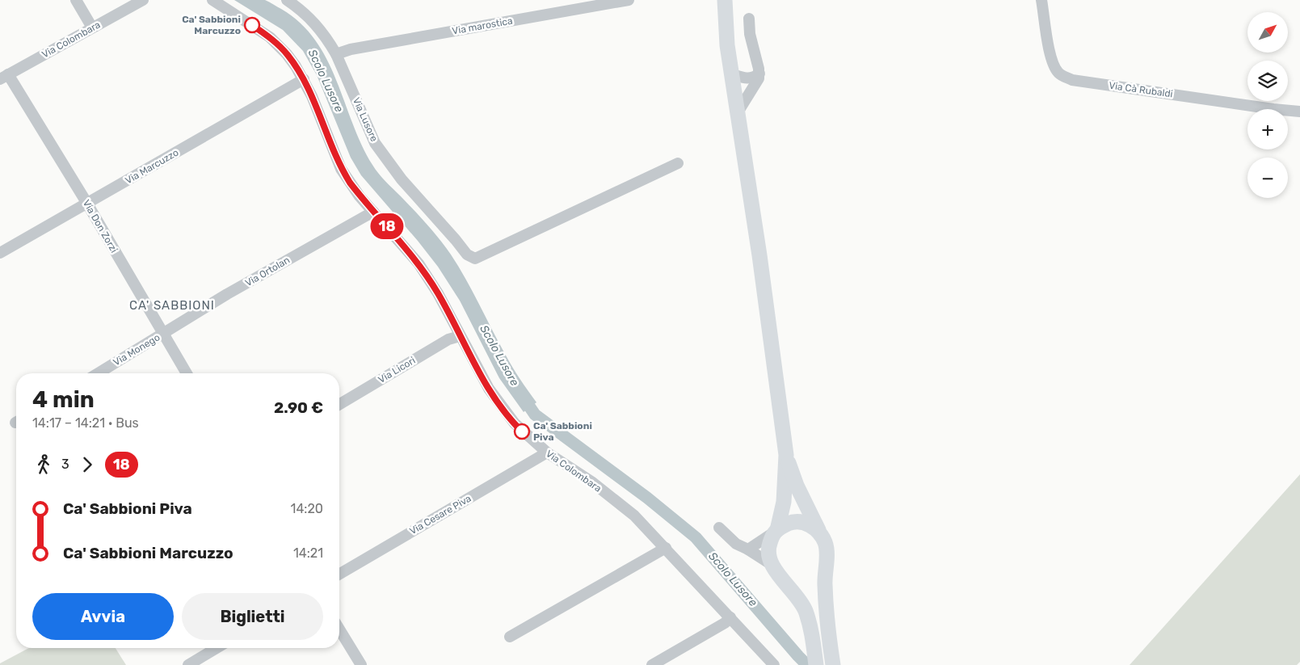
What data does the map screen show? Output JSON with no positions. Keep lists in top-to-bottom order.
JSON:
{
  "streets": {
    "street": [
      "Via marostica",
      "Via Colombara",
      "Via Cà Rubaldi",
      "Via Lusore",
      "Via Marcuzzo",
      "Via Don Zorzi",
      "Via Ortolan",
      "Via Monego",
      "Via Licori",
      "Via Cesare Piva"
    ]
  },
  "crossings": [
    ["Via marostica", "Via Lusore"],
    ["Via Colombara", "Via Marcuzzo"],
    ["Via Colombara", "Via Don Zorzi"],
    ["Via Colombara", "Via Ortolan"],
    ["Via Colombara", "Via Licori"],
    ["Via Colombara", "Via Cesare Piva"],
    ["Via Marcuzzo", "Via Don Zorzi"],
    ["Via Don Zorzi", "Via Ortolan"],
    ["Via Don Zorzi", "Via Monego"],
    ["Via Ortolan", "Via Monego"]
  ],
  "districts": ["CA' SABBIONI"],
  "water": ["Scolo Lusore"],
  "places": ["Ca' Sabbioni Marcuzzo", "Ca' Sabbioni Piva"],
  "lines": ["bus line 18"],
  "north": "top right",
  "page": {
    "on_map": "18",
    "map_buttons": ["+", "−"],
    "heading": ["4 min", "14:17 – 14:21 · Bus", "2.90 €"],
    "legs": ["3", "18"],
    "list": [
      {
        "name": "Ca' Sabbioni Piva",
        "value": "14:20"
      },
      {
        "name": "Ca' Sabbioni Marcuzzo",
        "value": "14:21"
      }
    ],
    "buttons": ["Avvia", "Biglietti"]
  }
}
